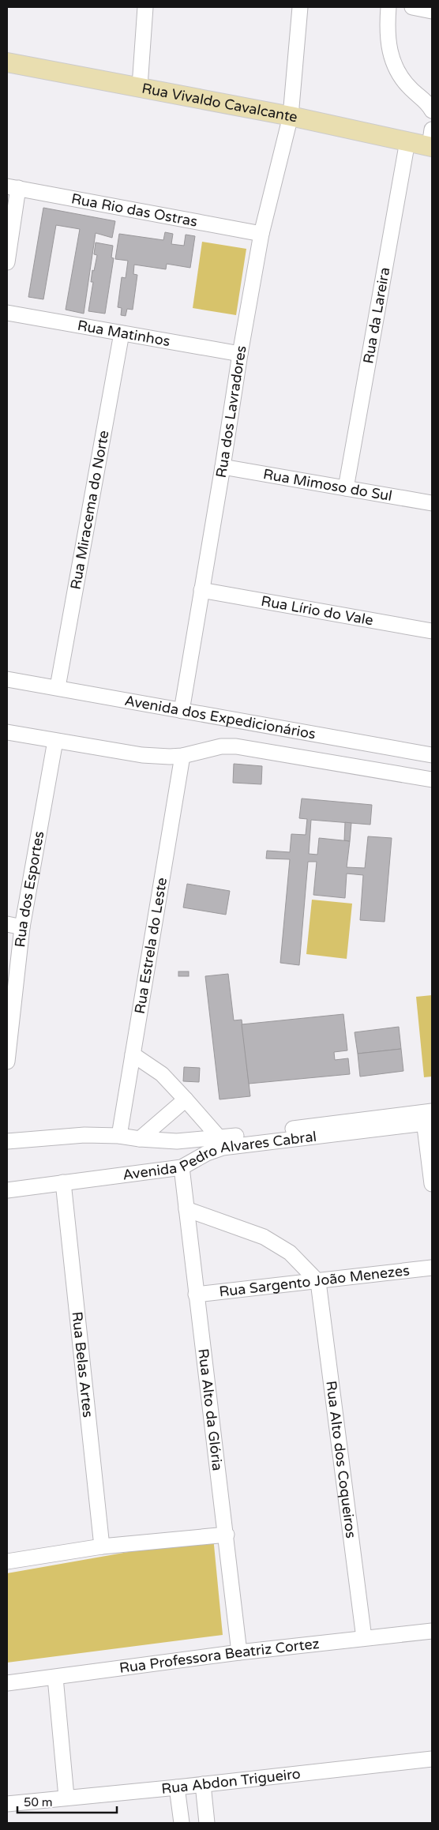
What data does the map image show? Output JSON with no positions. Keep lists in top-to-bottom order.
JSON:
{
  "streets": {
    "main road": ["Rua Vivaldo Cavalcante"],
    "street": [
      "Rua Rio das Ostras",
      "Rua da Lareira",
      "Rua Matinhos",
      "Rua dos Lavradores",
      "Rua Mimoso do Sul",
      "Rua Miracema do Norte",
      "Rua Lírio do Vale",
      "Avenida dos Expedicionários",
      "Rua dos Esportes",
      "Rua Estrela do Leste",
      "Avenida Pedro Alvares Cabral",
      "Rua Sargento João Menezes",
      "Rua Belas Artes",
      "Rua Alto da Glória",
      "Rua Alto dos Coqueiros",
      "Rua Professora Beatriz Cortez",
      "Rua Abdon Trigueiro"
    ]
  },
  "crossings": [
    ["Rua Vivaldo Cavalcante", "Rua da Lareira"],
    ["Rua Vivaldo Cavalcante", "Rua dos Lavradores"],
    ["Rua Rio das Ostras", "Rua dos Lavradores"],
    ["Rua da Lareira", "Rua Mimoso do Sul"],
    ["Rua Matinhos", "Rua dos Lavradores"],
    ["Rua Matinhos", "Rua Miracema do Norte"],
    ["Rua dos Lavradores", "Rua Mimoso do Sul"],
    ["Rua dos Lavradores", "Rua Lírio do Vale"],
    ["Rua dos Lavradores", "Avenida dos Expedicionários"],
    ["Rua Miracema do Norte", "Avenida dos Expedicionários"],
    ["Avenida dos Expedicionários", "Rua dos Esportes"],
    ["Avenida dos Expedicionários", "Rua Estrela do Leste"],
    ["Rua Estrela do Leste", "Avenida Pedro Alvares Cabral"],
    ["Avenida Pedro Alvares Cabral", "Rua Belas Artes"],
    ["Avenida Pedro Alvares Cabral", "Rua Alto da Glória"],
    ["Rua Sargento João Menezes", "Rua Alto da Glória"],
    ["Rua Sargento João Menezes", "Rua Alto dos Coqueiros"],
    ["Rua Alto da Glória", "Rua Professora Beatriz Cortez"],
    ["Rua Alto dos Coqueiros", "Rua Professora Beatriz Cortez"]
  ],
  "scale_bar": "50 m"
}
